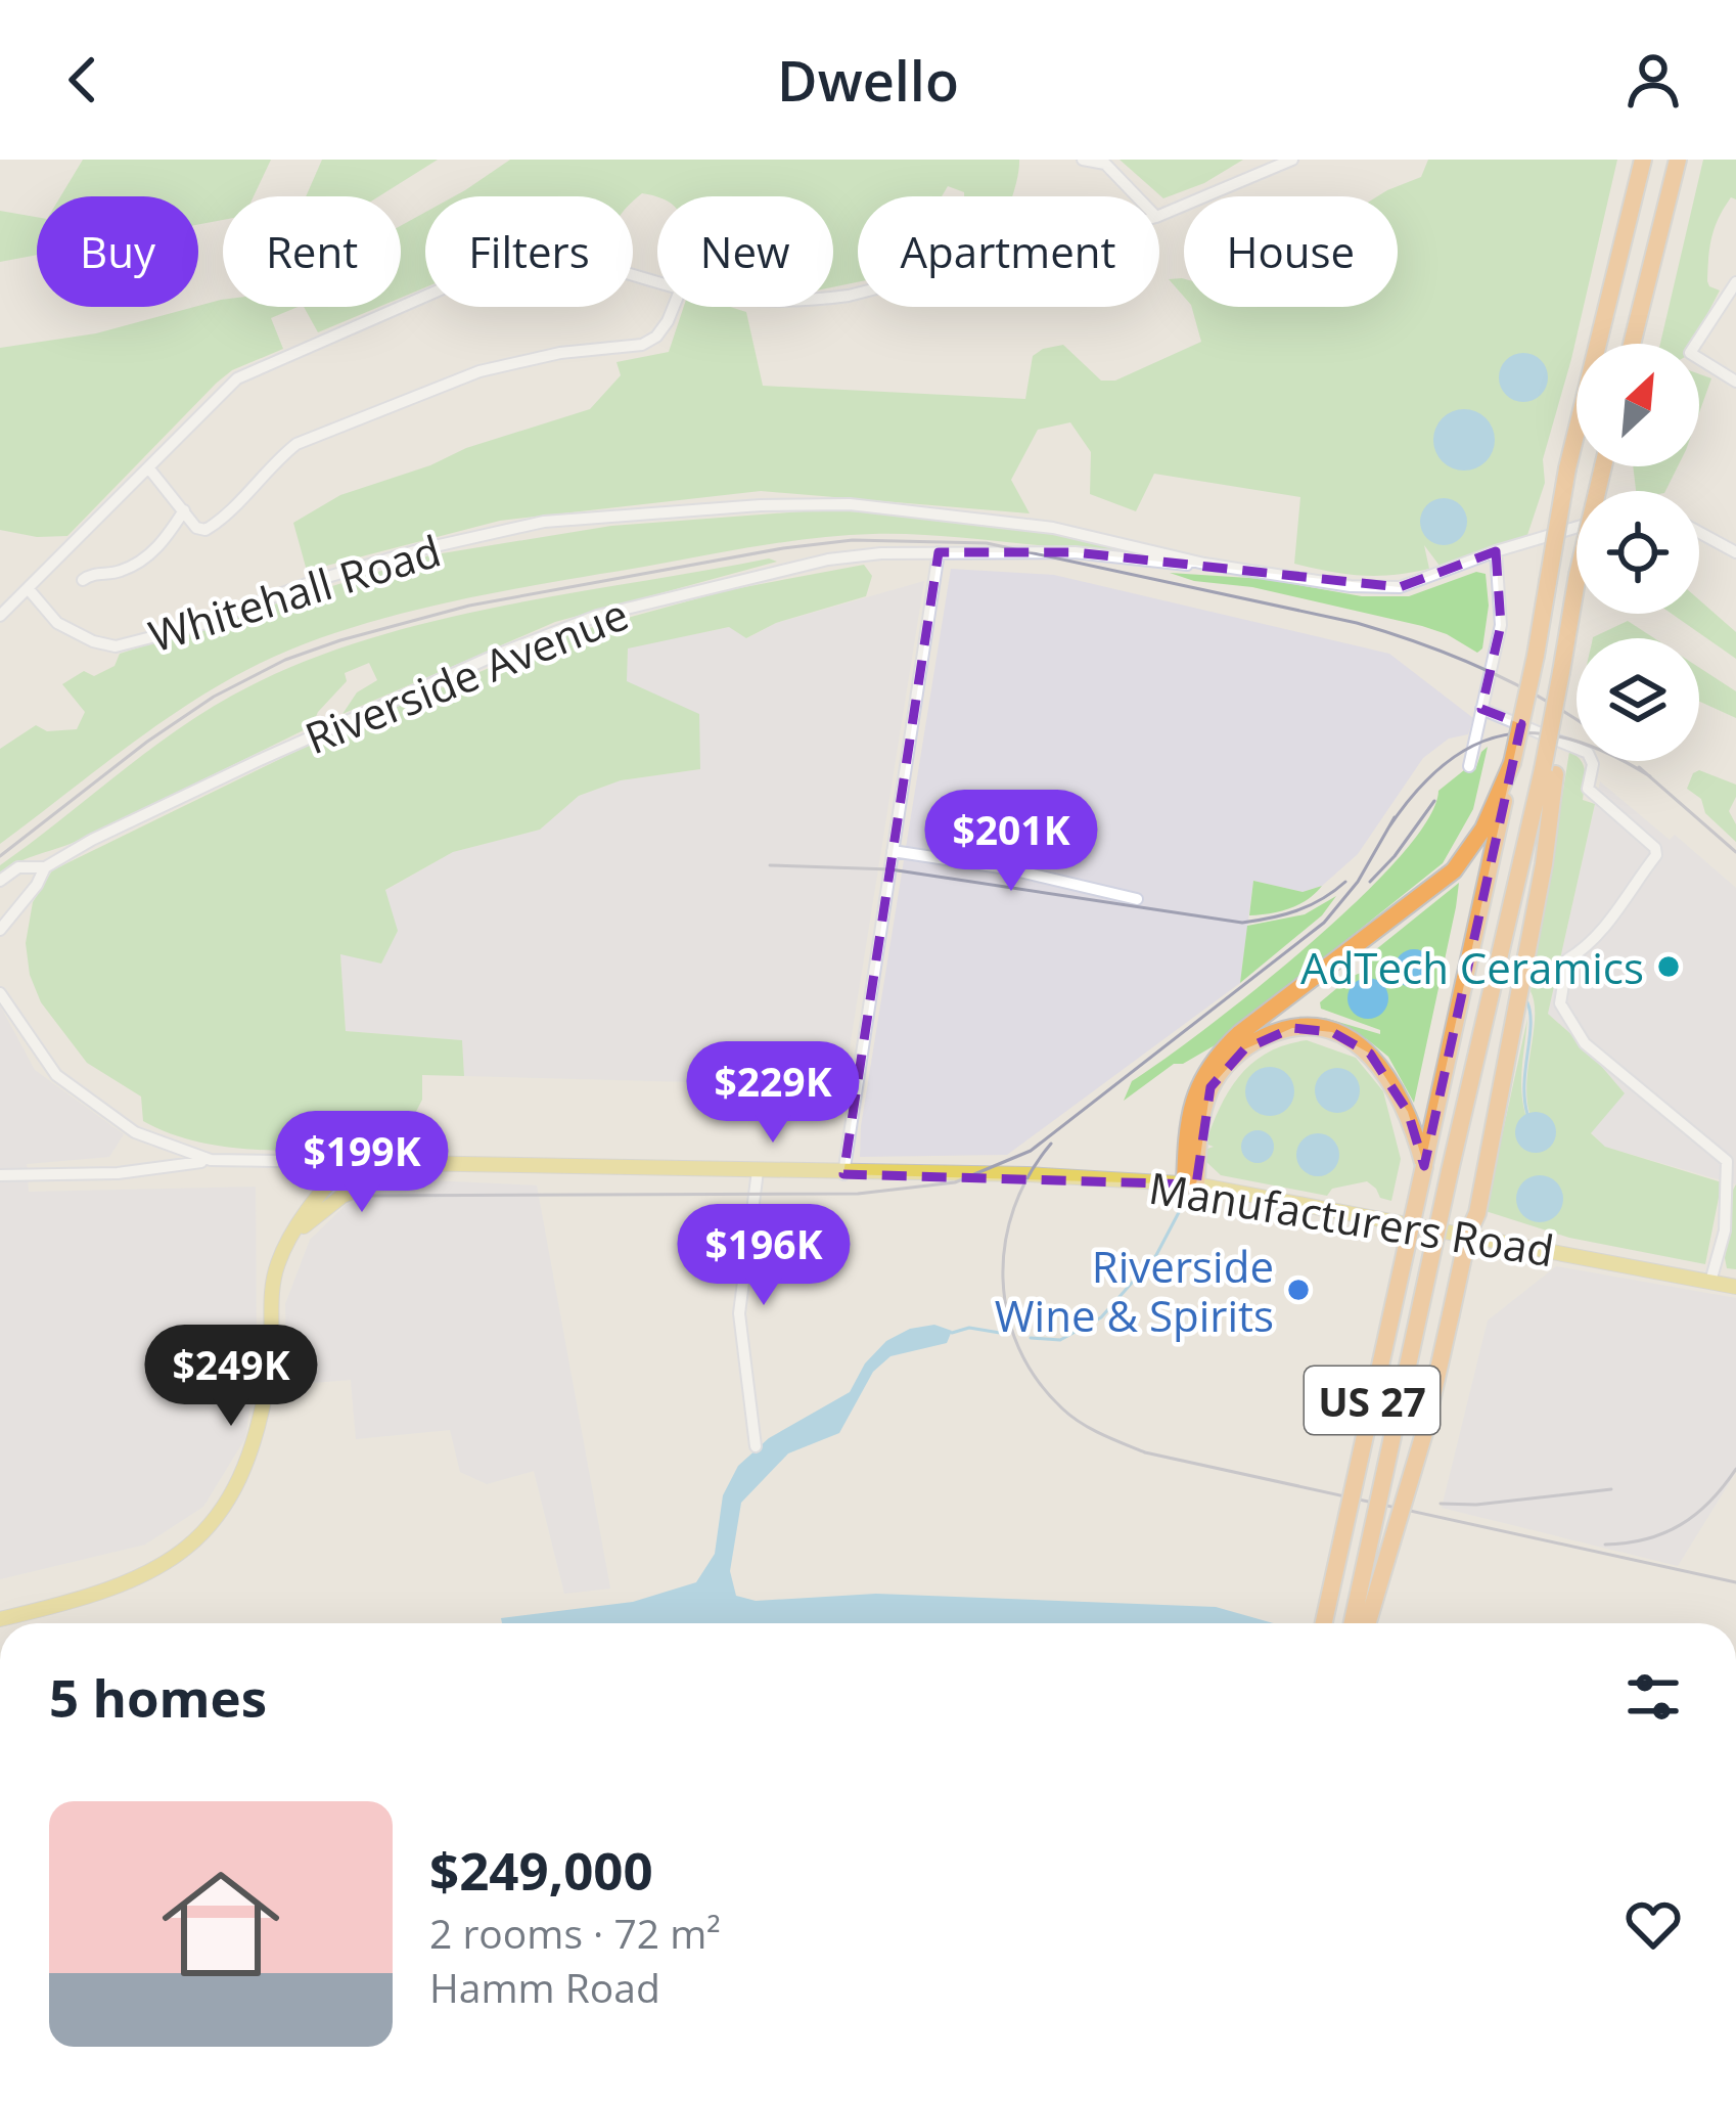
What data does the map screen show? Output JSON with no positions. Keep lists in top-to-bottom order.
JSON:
{
  "streets": {
    "highway": ["US 27"],
    "main road": ["Manufacturers Road"],
    "street": ["Whitehall Road", "Riverside Avenue"]
  },
  "crossings": [
    ["Whitehall Road", "Riverside Avenue"]
  ],
  "places": ["AdTech Ceramics", "Riverside Wine & Spirits"],
  "north": "top right",
  "page": {
    "header": "Dwello",
    "chip": [
      "Buy",
      "Rent",
      "Filters",
      "New",
      "Apartment",
      "House"
    ],
    "price": [
      "$201K",
      "$229K",
      "$199K",
      "$196K",
      "$249K"
    ],
    "heading": "5 homes",
    "list": [
      {
        "name": "$249,000",
        "note": "2 rooms · 72 m² · Hamm Road"
      }
    ]
  }
}
